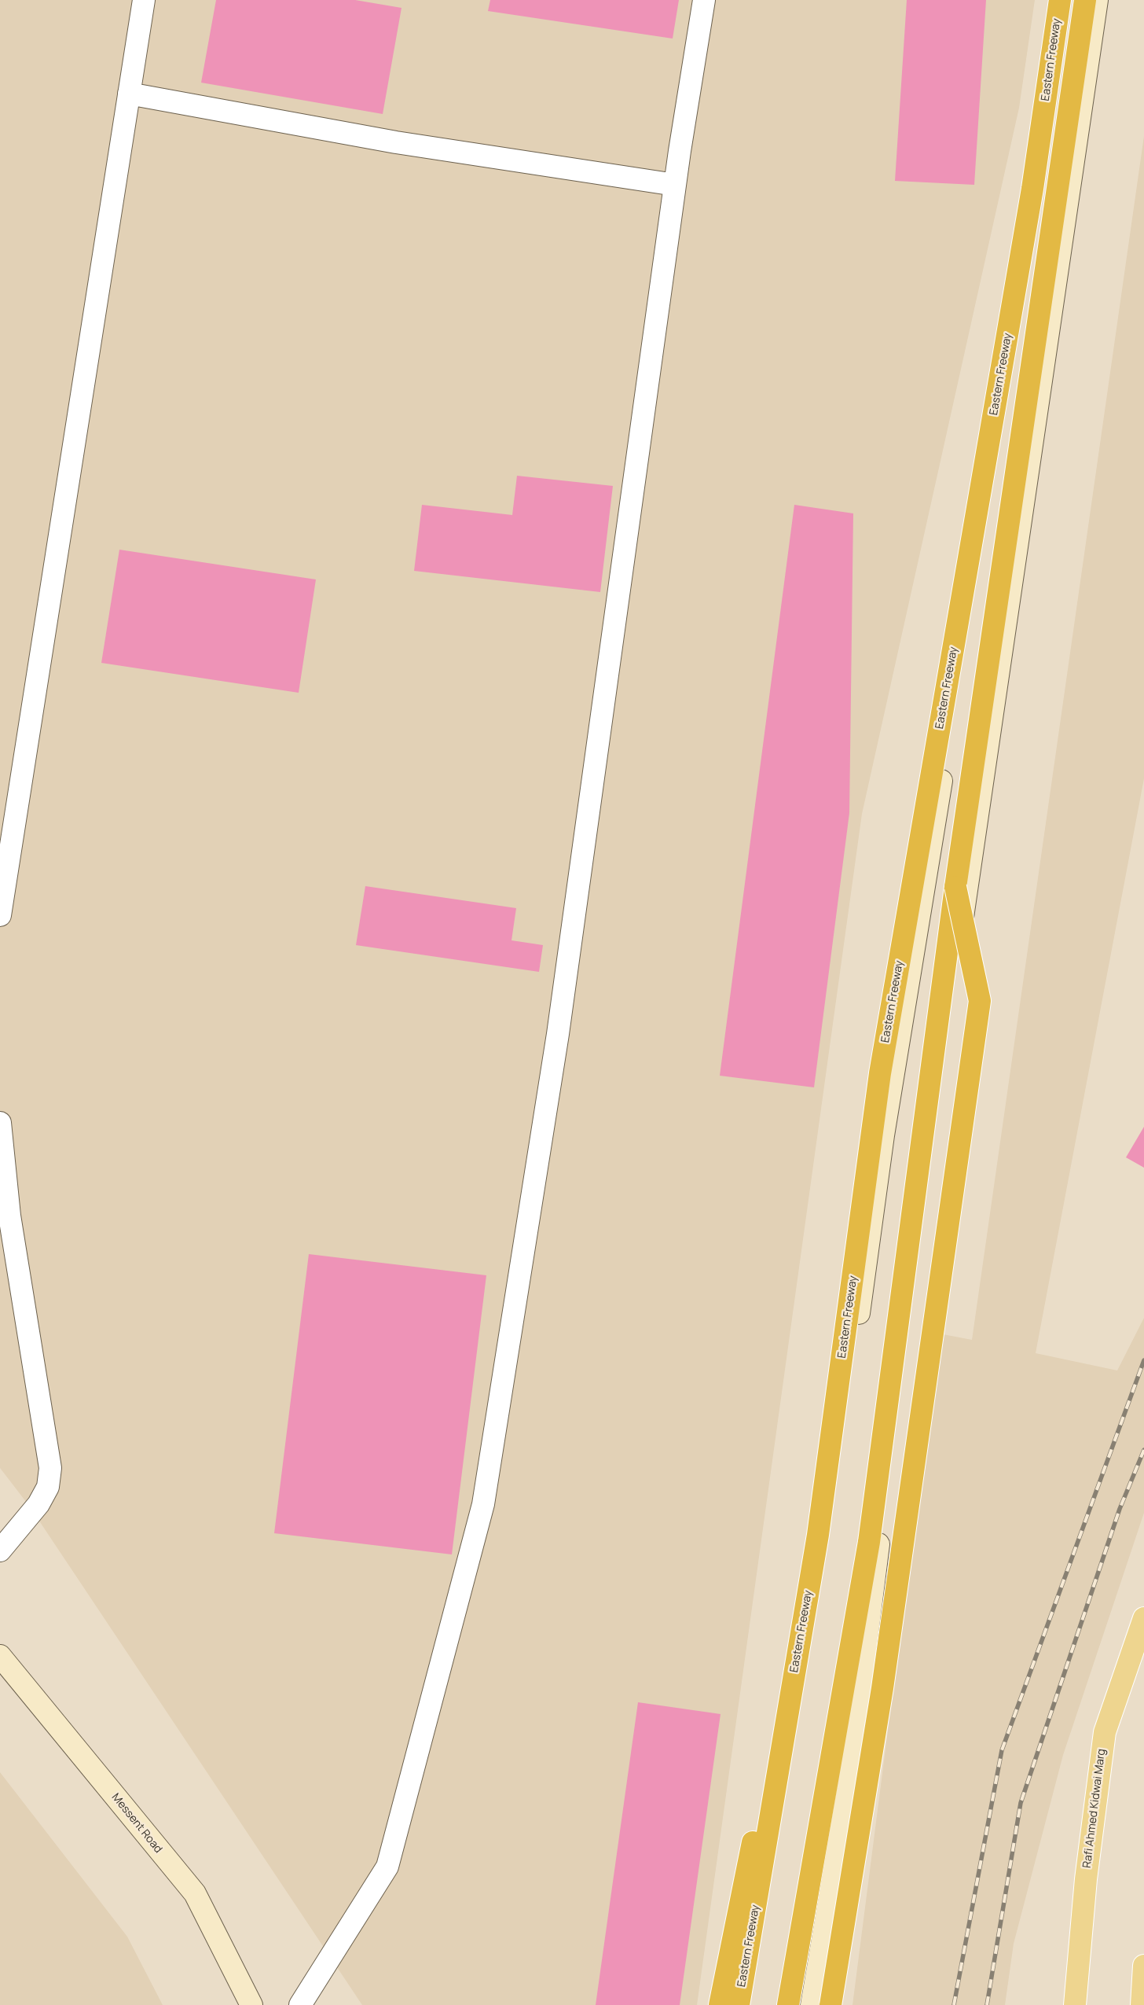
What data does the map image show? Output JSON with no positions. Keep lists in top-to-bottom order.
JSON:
{
  "streets": {
    "highway": ["Eastern Freeway"],
    "main road": ["Rafi Ahmed Kidwai Marg"],
    "street": ["Messent Road"]
  }
}
